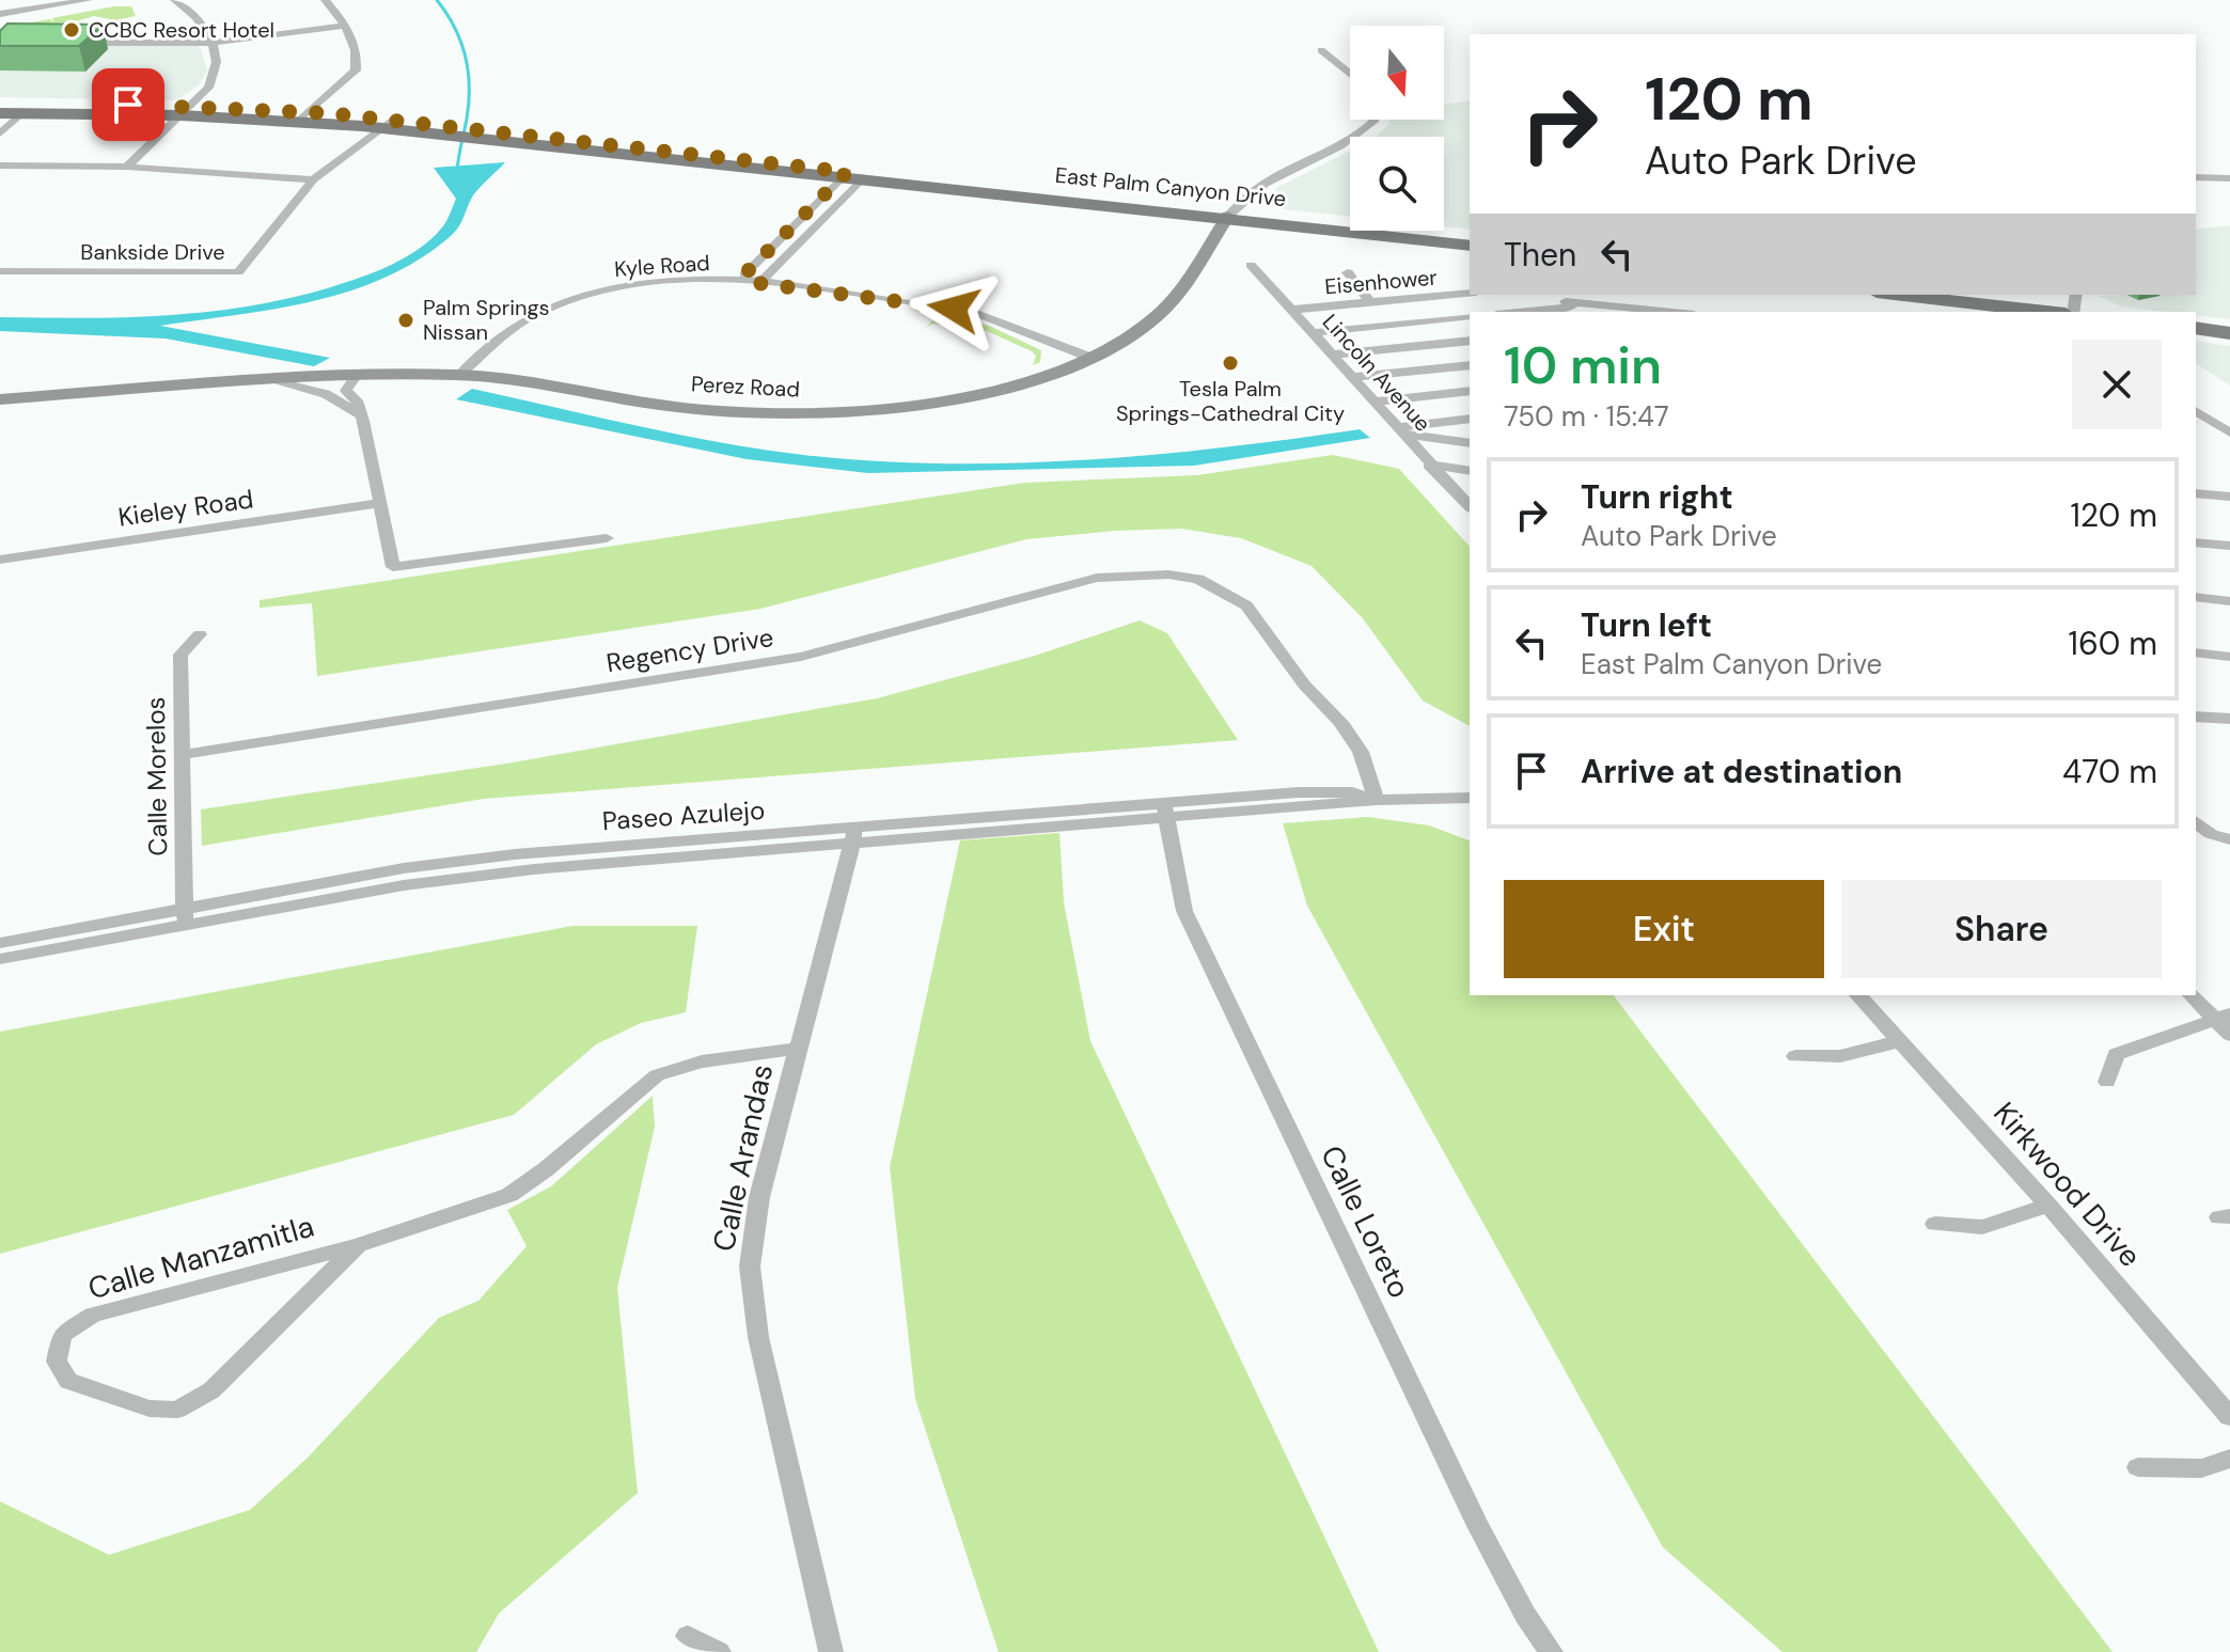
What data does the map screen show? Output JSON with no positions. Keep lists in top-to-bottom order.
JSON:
{
  "streets": {
    "main road": ["East Palm Canyon Drive", "Perez Road"],
    "street": [
      "Bankside Drive",
      "Kyle Road",
      "Eisenhower",
      "Lincoln Avenue",
      "Kieley Road",
      "Regency Drive",
      "Calle Morelos",
      "Paseo Azulejo",
      "Calle Arandas",
      "Kirkwood Drive",
      "Calle Loreto",
      "Calle Manzamitla"
    ]
  },
  "crossings": [
    ["East Palm Canyon Drive", "Bankside Drive"],
    ["East Palm Canyon Drive", "Perez Road"],
    ["Kyle Road", "Perez Road"],
    ["Eisenhower", "Lincoln Avenue"],
    ["Regency Drive", "Calle Morelos"],
    ["Regency Drive", "Paseo Azulejo"],
    ["Calle Morelos", "Paseo Azulejo"],
    ["Paseo Azulejo", "Calle Arandas"],
    ["Paseo Azulejo", "Calle Loreto"],
    ["Calle Arandas", "Calle Manzamitla"]
  ],
  "places": ["CCBC Resort Hotel", "Palm Springs Nissan", "Tesla Palm Springs-Cathedral City"],
  "north": "bottom",
  "page": {
    "turn": ["120 m", "Auto Park Drive"],
    "then": "Then",
    "heading": ["10 min", "750 m · 15:47"],
    "list": [
      {
        "name": "Turn right",
        "note": "Auto Park Drive",
        "value": "120 m"
      },
      {
        "name": "Turn left",
        "note": "East Palm Canyon Drive",
        "value": "160 m"
      },
      {
        "name": "Arrive at destination",
        "value": "470 m"
      }
    ],
    "buttons": ["Exit", "Share"]
  }
}
